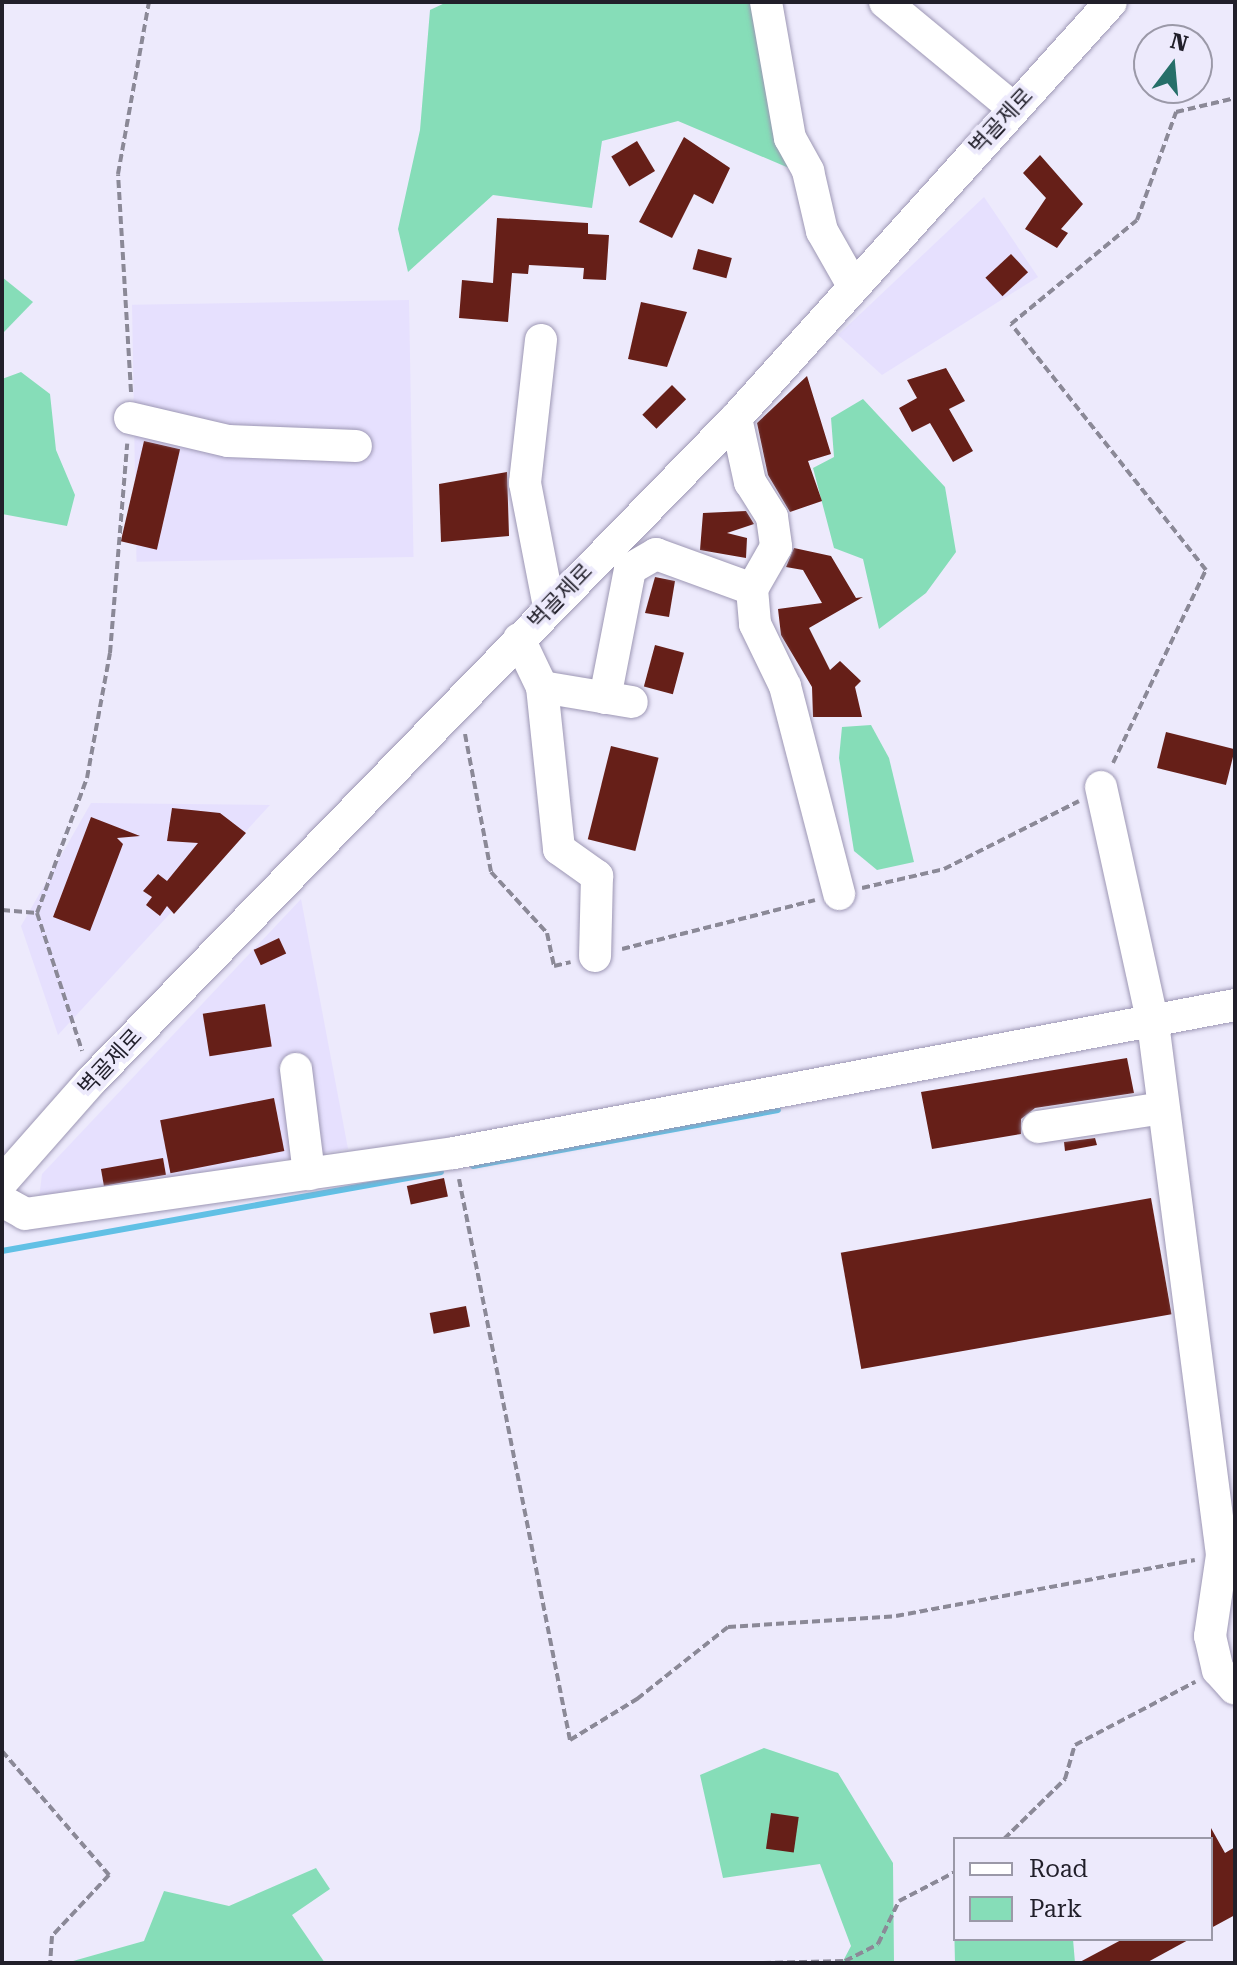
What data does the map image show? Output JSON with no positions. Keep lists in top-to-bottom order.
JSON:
{
  "streets": {
    "street": ["벽골제로"]
  },
  "legend": ["Road", "Park"],
  "north": "top"
}
